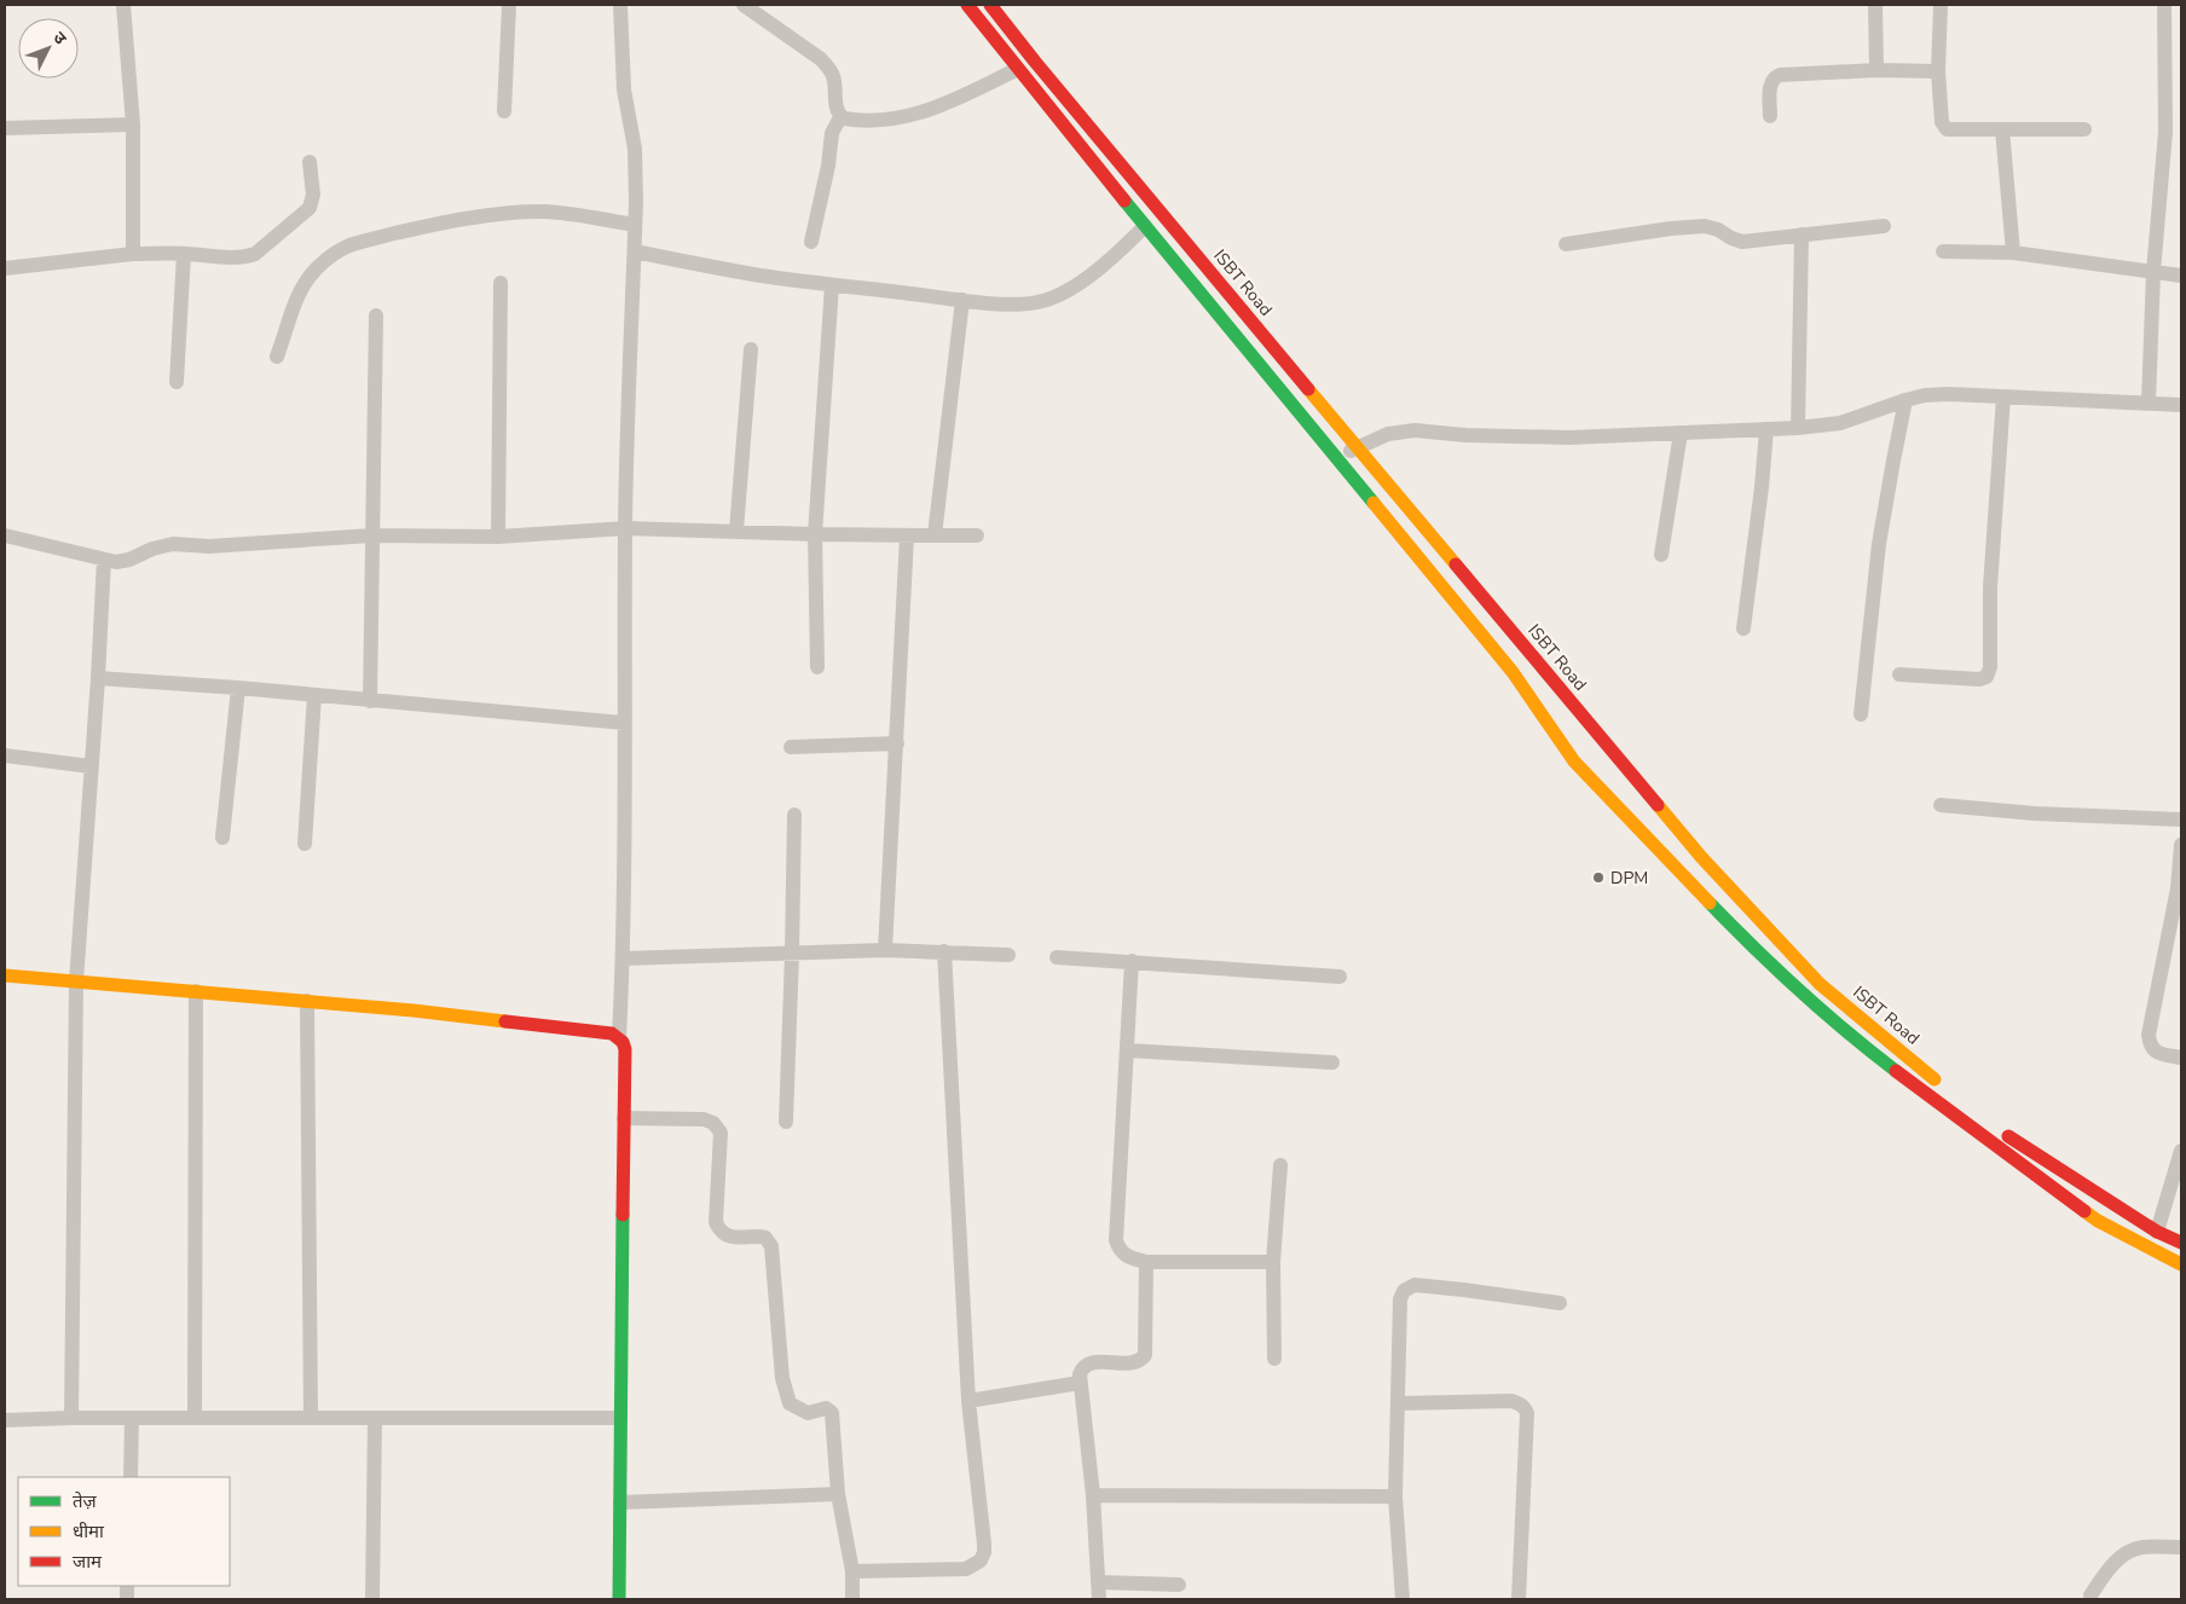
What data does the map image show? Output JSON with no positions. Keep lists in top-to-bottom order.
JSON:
{
  "streets": {
    "main road": ["ISBT Road"]
  },
  "places": ["DPM"],
  "legend": ["तेज़", "धीमा", "जाम"],
  "north": "top right"
}
